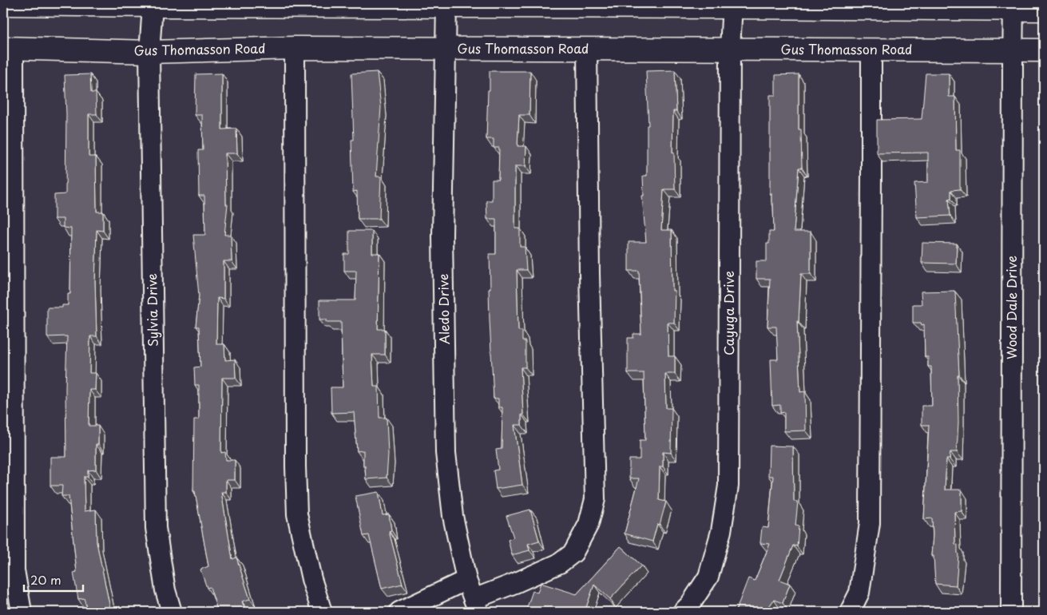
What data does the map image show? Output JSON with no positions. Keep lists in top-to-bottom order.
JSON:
{
  "streets": {
    "main road": ["Gus Thomasson Road"],
    "street": [
      "Wood Dale Drive",
      "Aledo Drive",
      "Sylvia Drive",
      "Cayuga Drive"
    ]
  },
  "crossings": [
    ["Gus Thomasson Road", "Wood Dale Drive"],
    ["Gus Thomasson Road", "Aledo Drive"],
    ["Gus Thomasson Road", "Sylvia Drive"],
    ["Gus Thomasson Road", "Cayuga Drive"]
  ],
  "scale_bar": "20 m"
}
